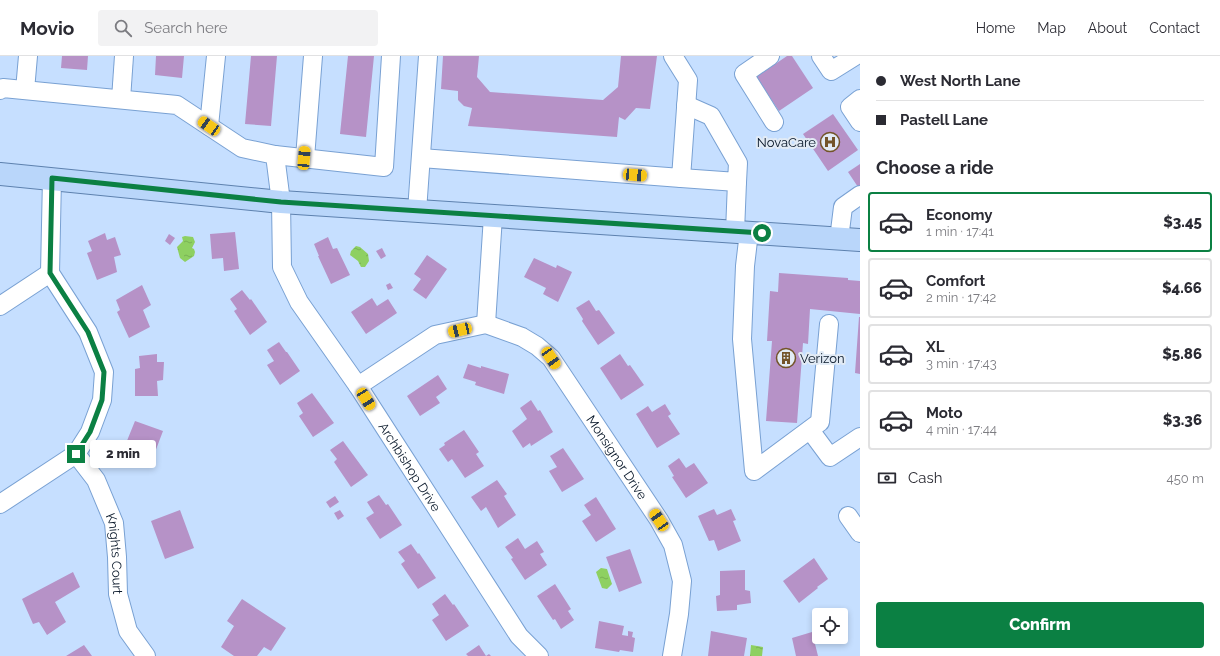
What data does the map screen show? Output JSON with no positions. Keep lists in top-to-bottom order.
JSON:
{
  "streets": {
    "street": ["Monsignor Drive", "Archbishop Drive", "Knights Court"]
  },
  "places": {
    "hospital": ["NovaCare"],
    "building": ["Verizon"]
  },
  "page": {
    "header": "Movio",
    "search": "Search here",
    "nav": [
      "Home",
      "Map",
      "About",
      "Contact"
    ],
    "banner": ["West North Lane", "Pastell Lane"],
    "heading": "Choose a ride",
    "list": [
      {
        "name": "Economy",
        "note": "1 min · 17:41",
        "value": "$3.45"
      },
      {
        "name": "Comfort",
        "note": "2 min · 17:42",
        "value": "$4.66"
      },
      {
        "name": "XL",
        "note": "3 min · 17:43",
        "value": "$5.86"
      },
      {
        "name": "Moto",
        "note": "4 min · 17:44",
        "value": "$3.36"
      }
    ],
    "bubble": "2 min",
    "pay": ["Cash", "450 m"],
    "buttons": "Confirm"
  }
}
